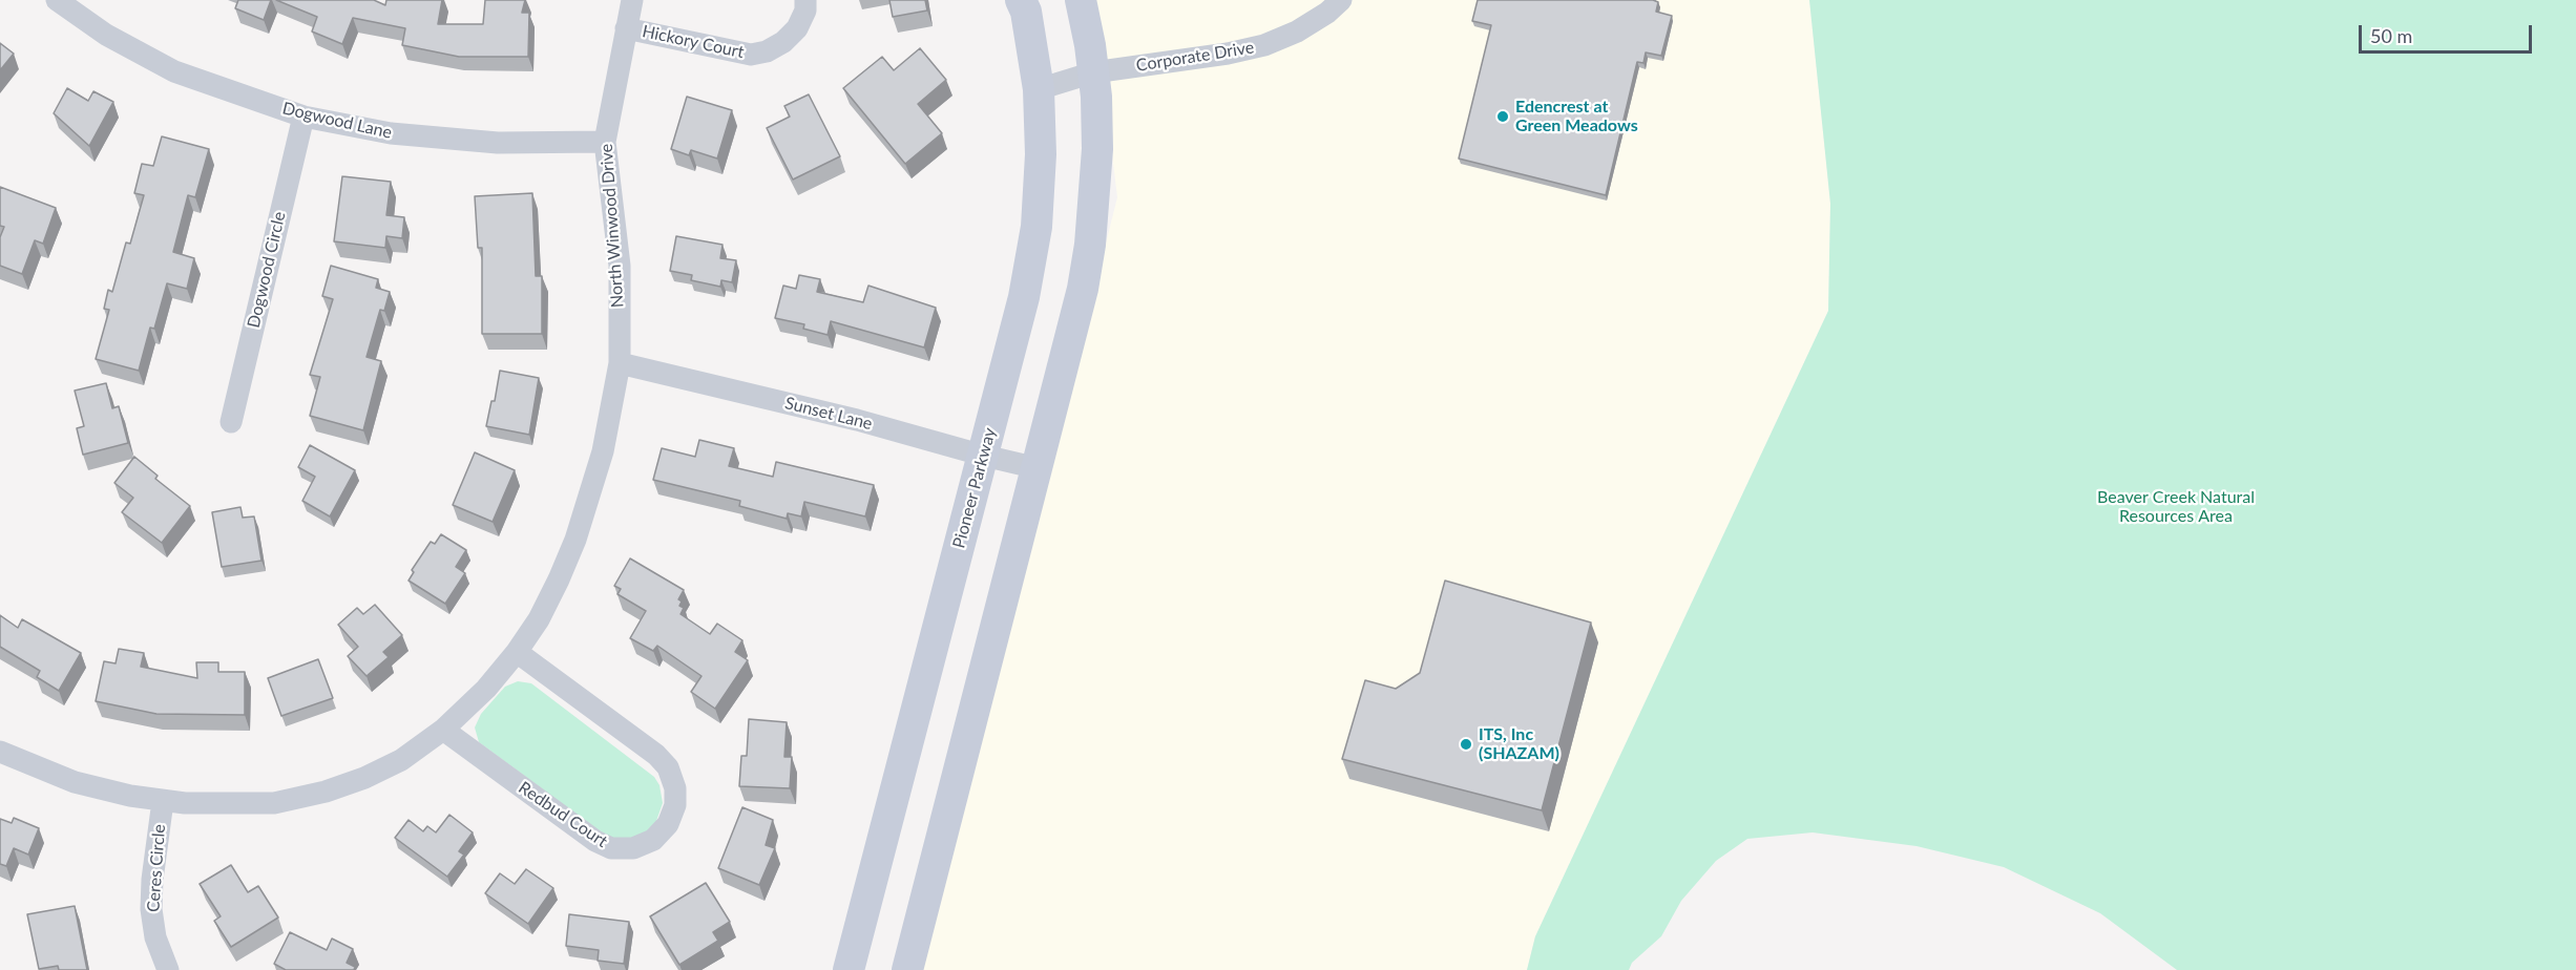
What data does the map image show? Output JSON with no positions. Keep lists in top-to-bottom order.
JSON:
{
  "streets": {
    "street": [
      "Hickory Court",
      "Corporate Drive",
      "Dogwood Lane",
      "North Winwood Drive",
      "Dogwood Circle",
      "Sunset Lane",
      "Pioneer Parkway",
      "Redbud Court",
      "Ceres Circle"
    ]
  },
  "crossings": [
    ["Hickory Court", "North Winwood Drive"],
    ["Corporate Drive", "Pioneer Parkway"],
    ["Dogwood Lane", "North Winwood Drive"],
    ["Dogwood Lane", "Dogwood Circle"],
    ["North Winwood Drive", "Sunset Lane"],
    ["North Winwood Drive", "Redbud Court"],
    ["North Winwood Drive", "Ceres Circle"],
    ["Sunset Lane", "Pioneer Parkway"]
  ],
  "parks": ["Beaver Creek Natural Resources Area"],
  "places": ["Edencrest at Green Meadows", "ITS, Inc (SHAZAM)"],
  "scale_bar": "50 m"
}
